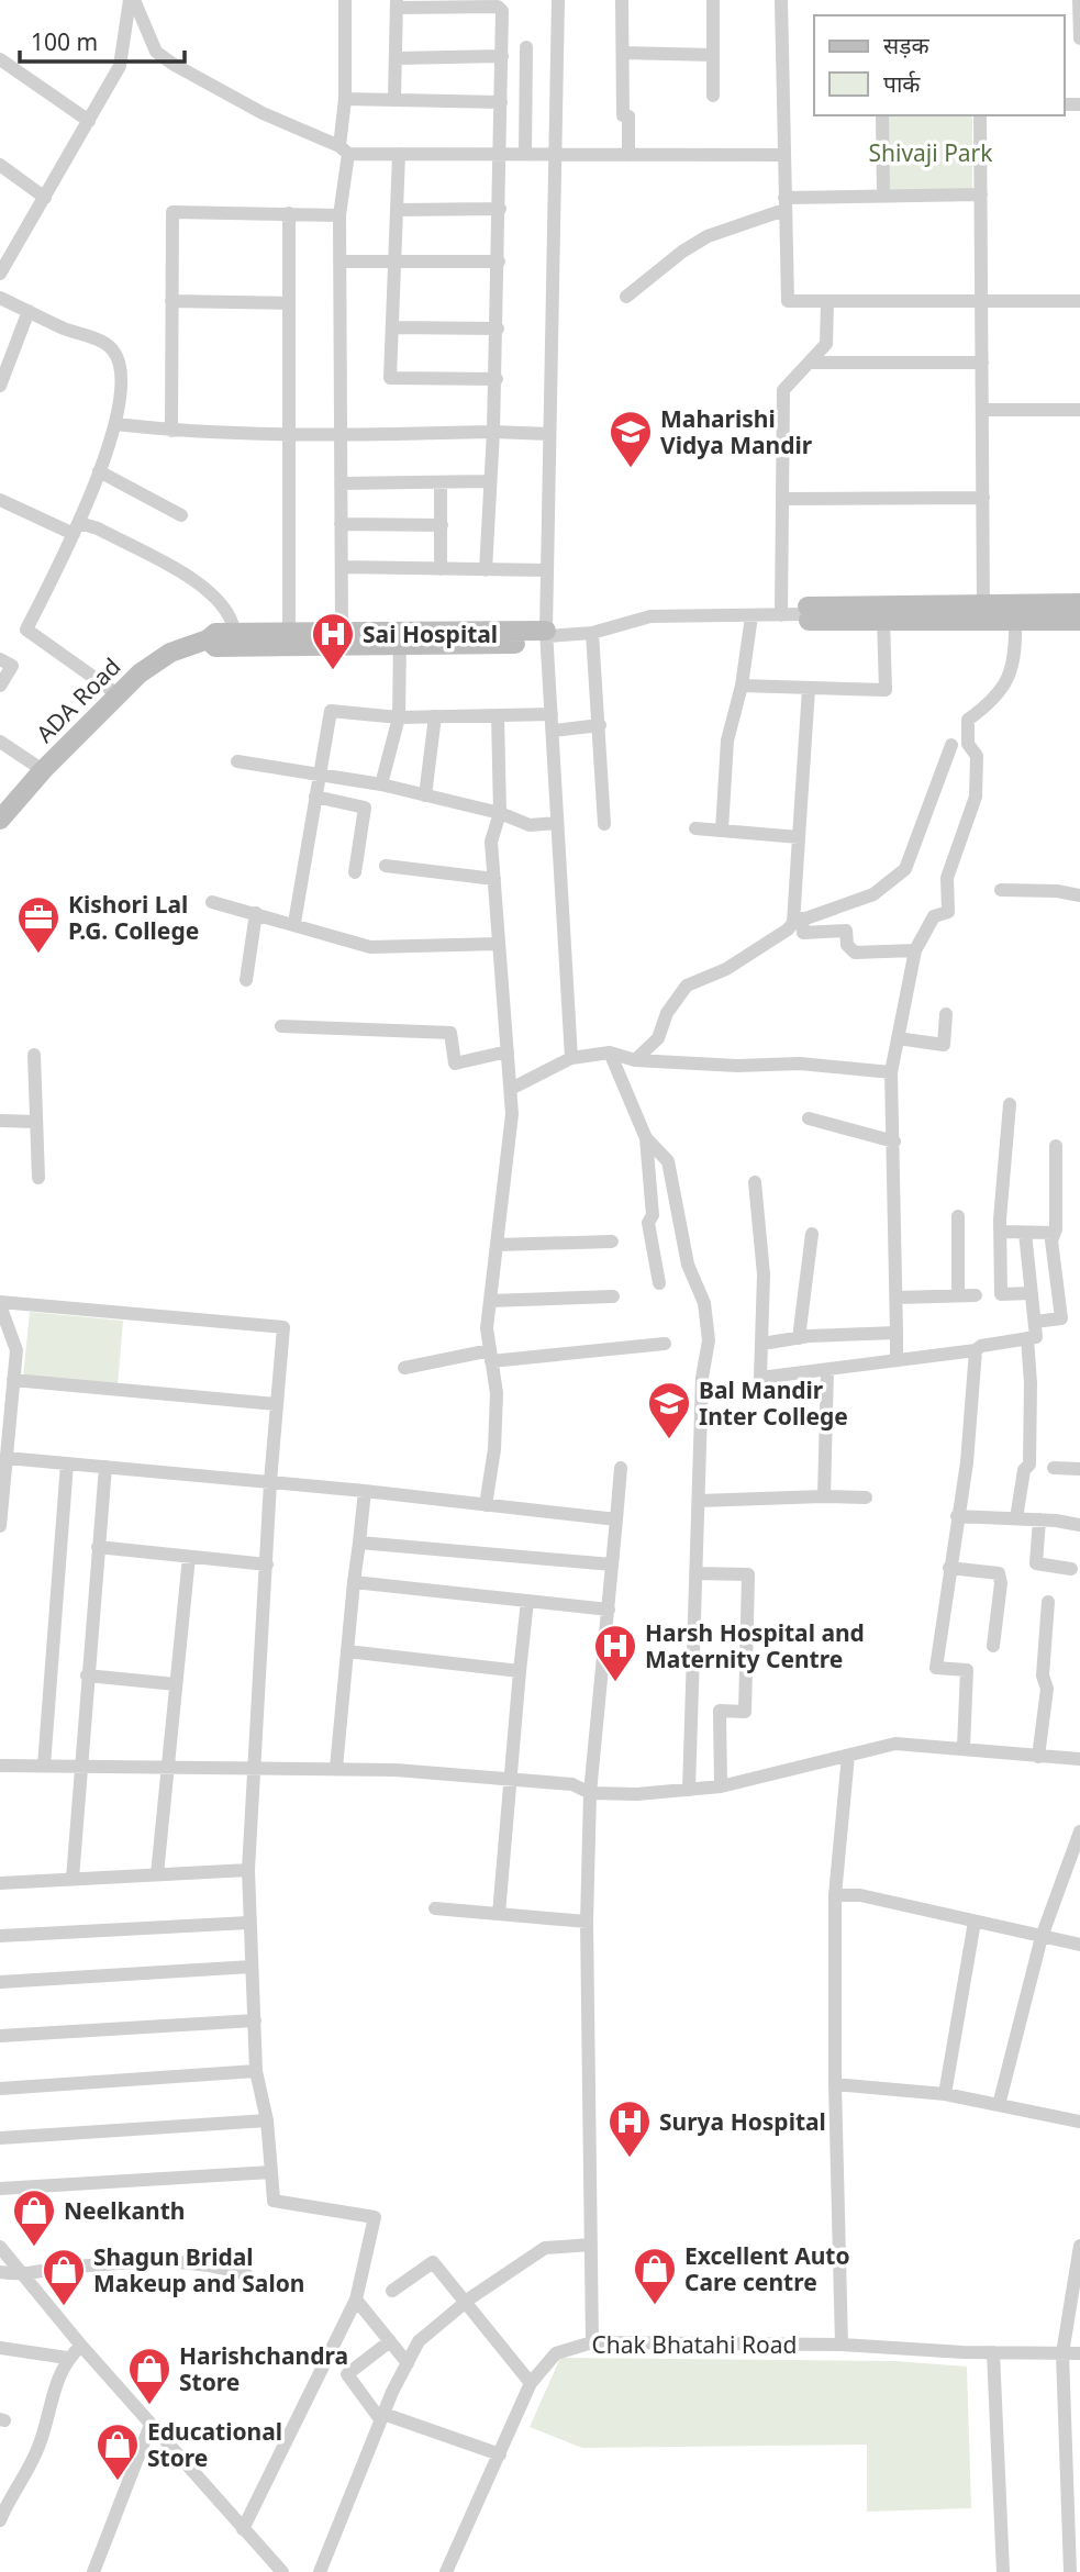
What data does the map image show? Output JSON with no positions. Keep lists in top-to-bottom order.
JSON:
{
  "streets": {
    "street": ["ADA Road", "Chak Bhatahi Road"]
  },
  "parks": ["Shivaji Park"],
  "places": {
    "school or university": ["Maharishi Vidya Mandir", "Bal Mandir Inter College"],
    "hospital": ["Sai Hospital", "Harsh Hospital and Maternity Centre", "Surya Hospital"],
    "office": ["Kishori Lal P.G. College"],
    "shop": [
      "Neelkanth",
      "Excellent Auto Care centre",
      "Shagun Bridal Makeup and Salon",
      "Harishchandra Store",
      "Educational Store"
    ]
  },
  "legend": ["सड़क", "पार्क"],
  "scale_bar": "100 m"
}
